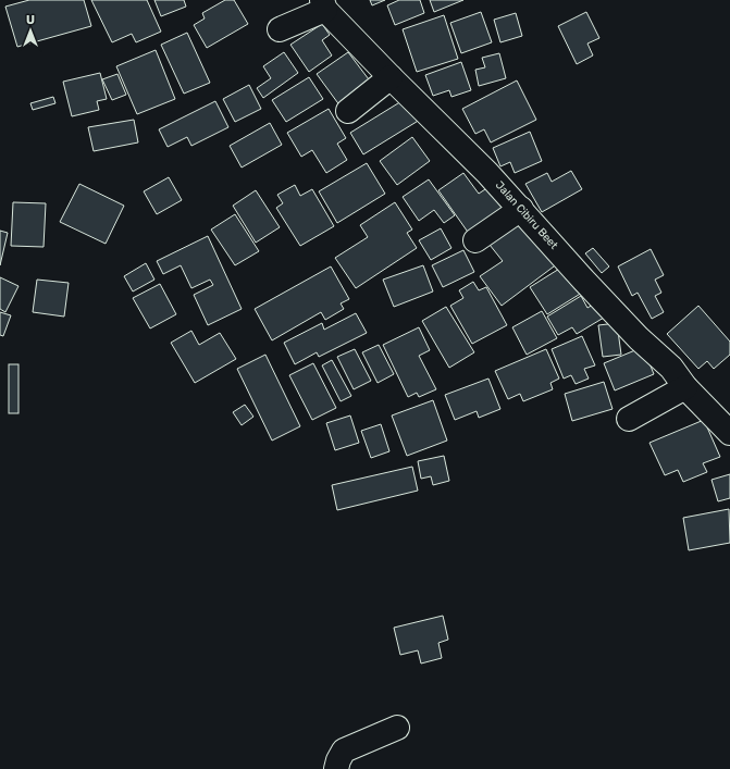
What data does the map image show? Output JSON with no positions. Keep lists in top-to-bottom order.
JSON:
{
  "streets": {
    "street": ["Jalan Cibiru Beet"]
  },
  "north": "top"
}
